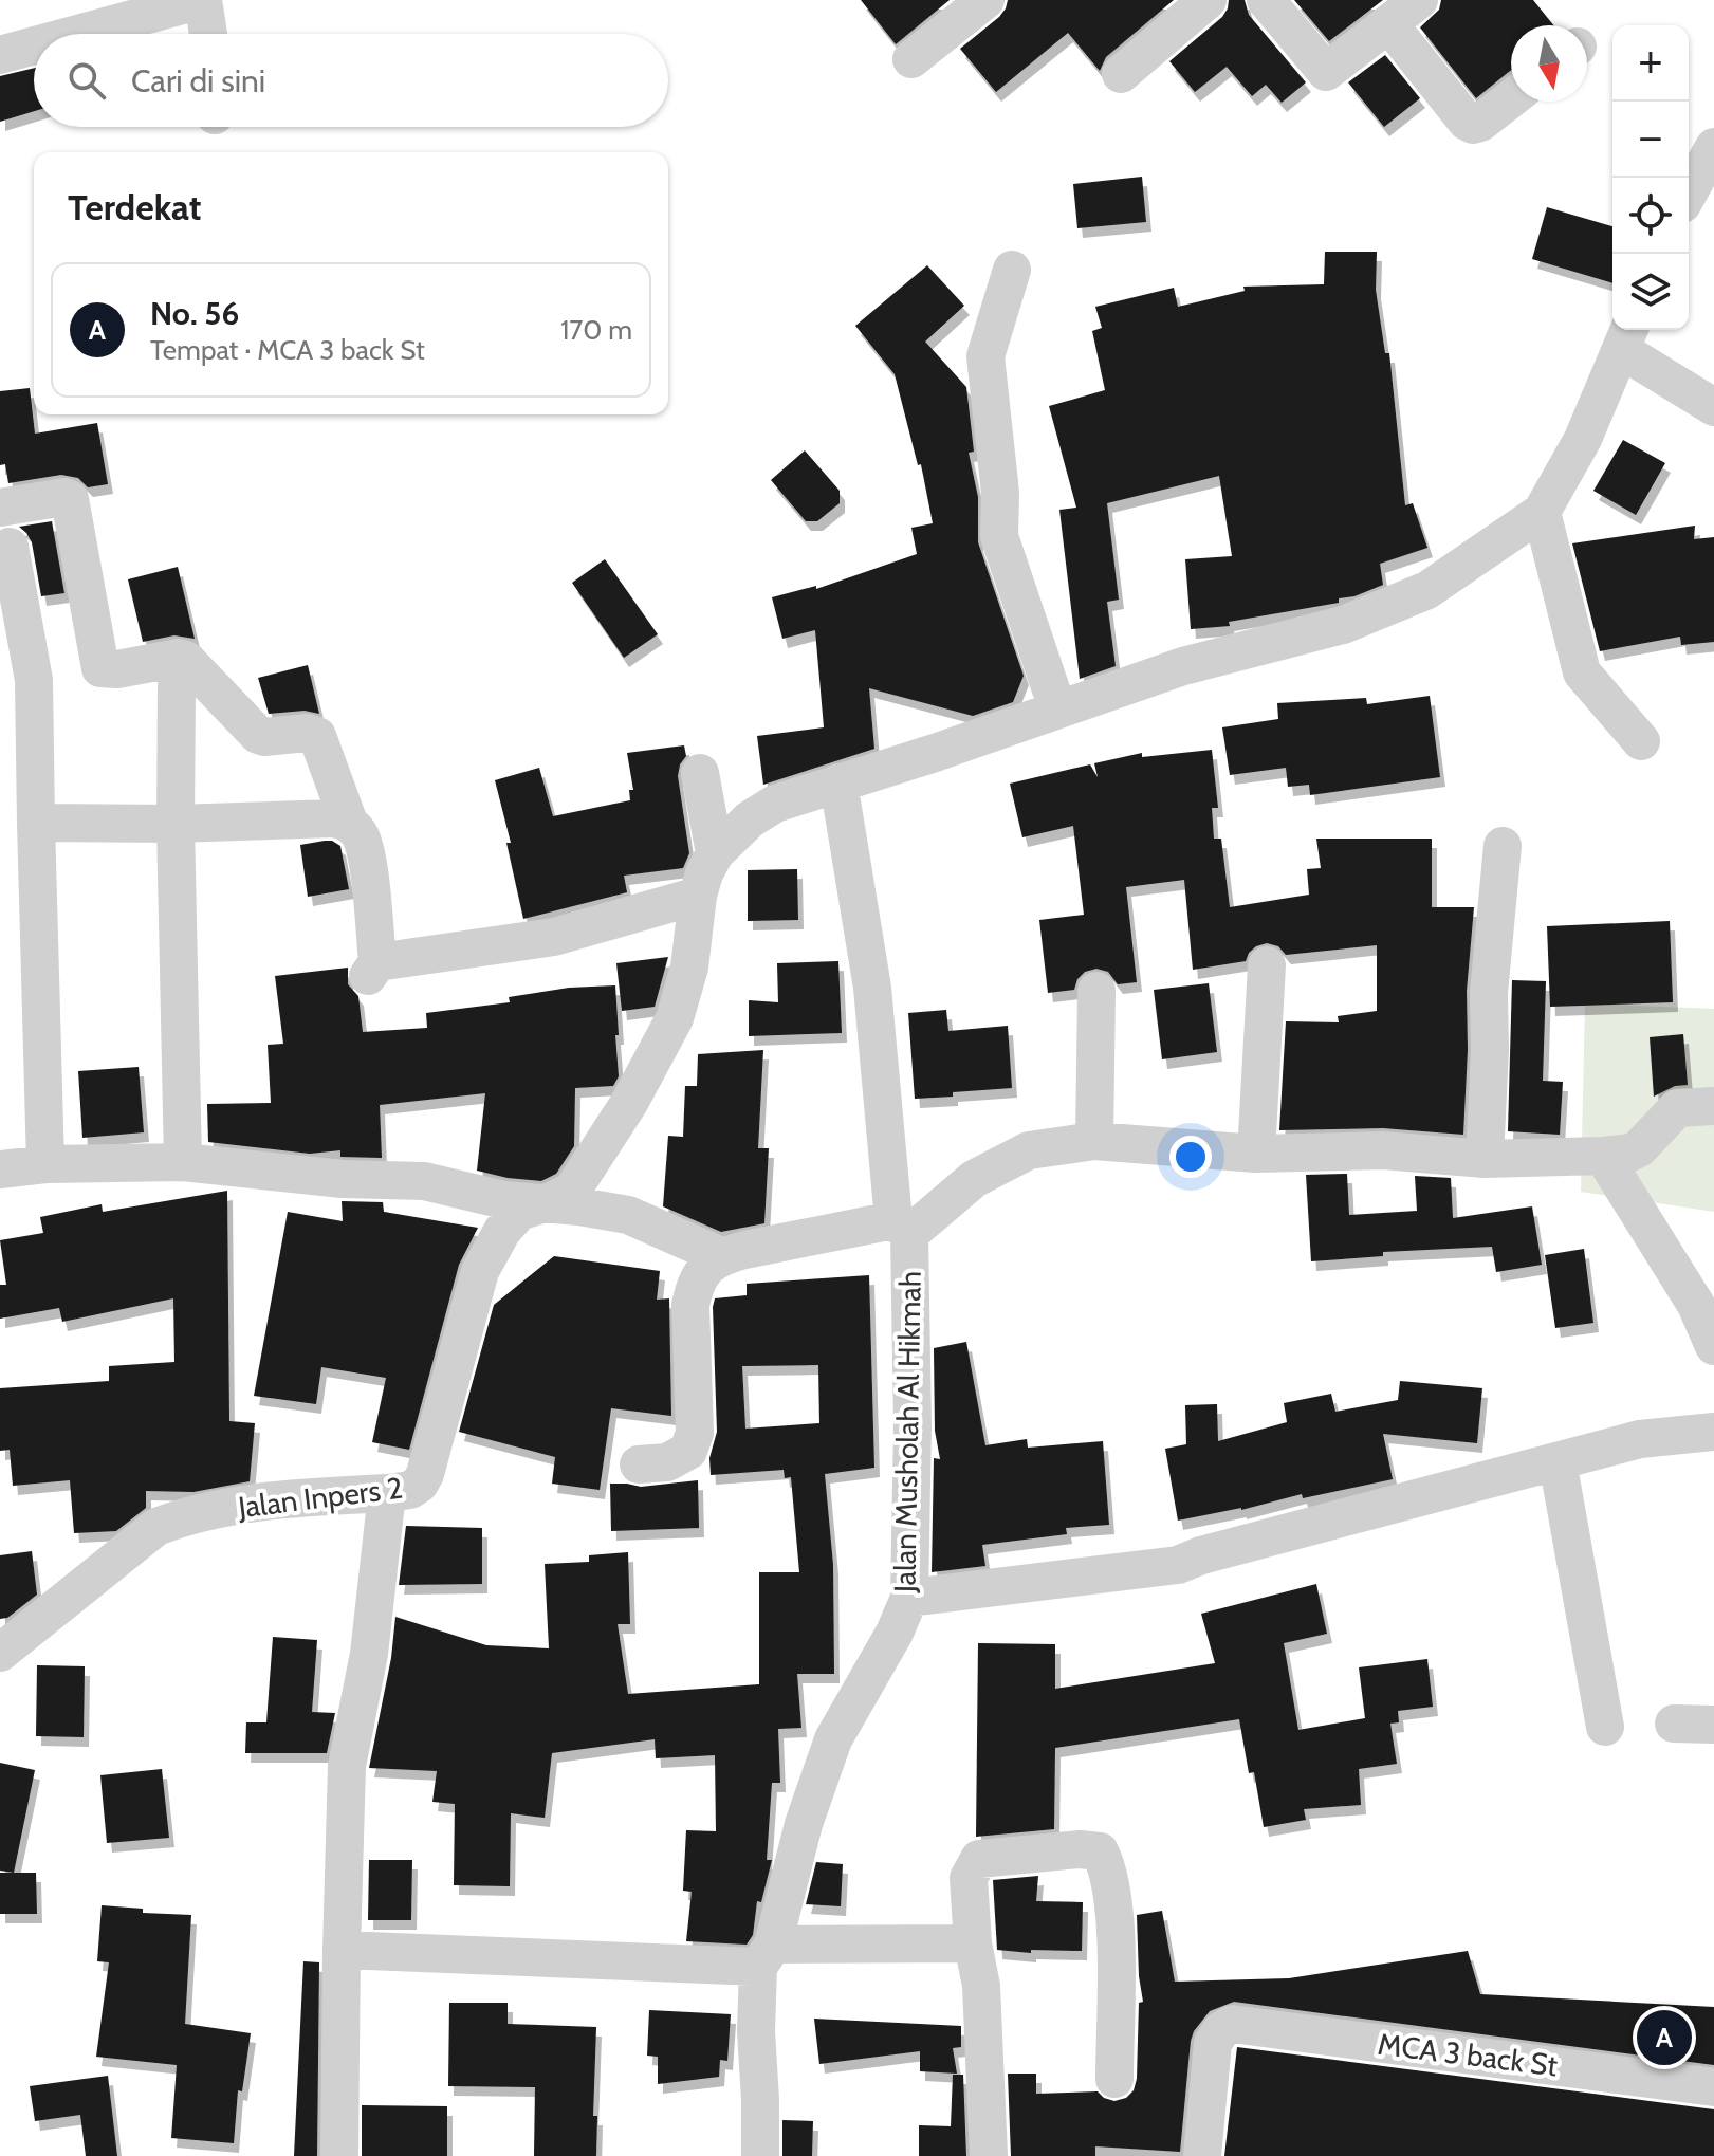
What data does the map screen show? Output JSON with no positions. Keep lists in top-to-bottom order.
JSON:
{
  "streets": {
    "street": ["Jalan Musholah Al Hikmah", "Jalan Inpers 2", "MCA 3 back St"]
  },
  "north": "bottom",
  "page": {
    "map_buttons": ["+", "−"],
    "search": "Cari di sini",
    "heading": "Terdekat",
    "list": [
      {
        "mark": "A",
        "name": "No. 56",
        "note": "Tempat · MCA 3 back St",
        "value": "170 m"
      }
    ],
    "pins": "A"
  }
}
